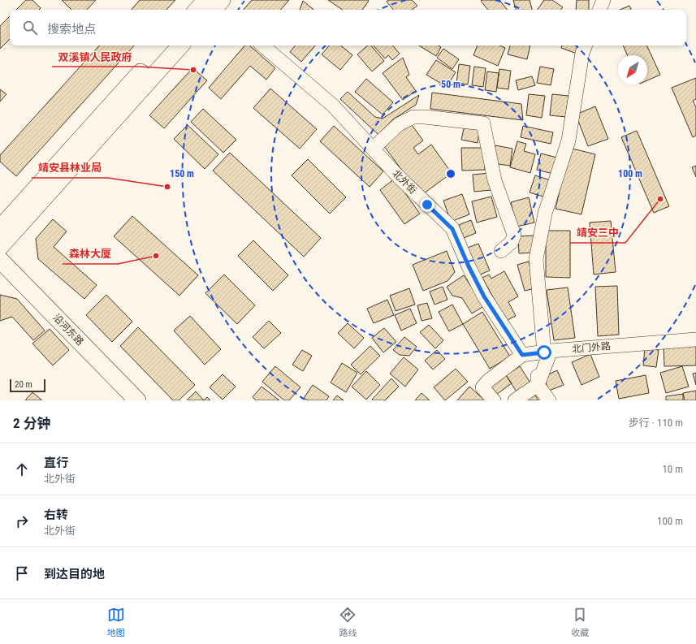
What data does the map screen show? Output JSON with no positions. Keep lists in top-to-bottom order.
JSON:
{
  "streets": {
    "main road": ["沿河东路"],
    "street": ["北外街", "北门外路"]
  },
  "places": [
    "双溪镇人民政府",
    "靖安县林业局",
    "靖安三中",
    "森林大厦"
  ],
  "scale_bar": "20 m",
  "north": "bottom left",
  "page": {
    "search": "搜索地点",
    "scale": "20 m",
    "heading": ["2 分钟", "步行 · 110 m"],
    "list": [
      ["直行", "北外街", "10 m"],
      ["右转", "北外街", "100 m"],
      "到达目的地"
    ],
    "nav": ["地图", "路线", "收藏"]
  },
  "rings": ["50 m", "100 m", "150 m"]
}
